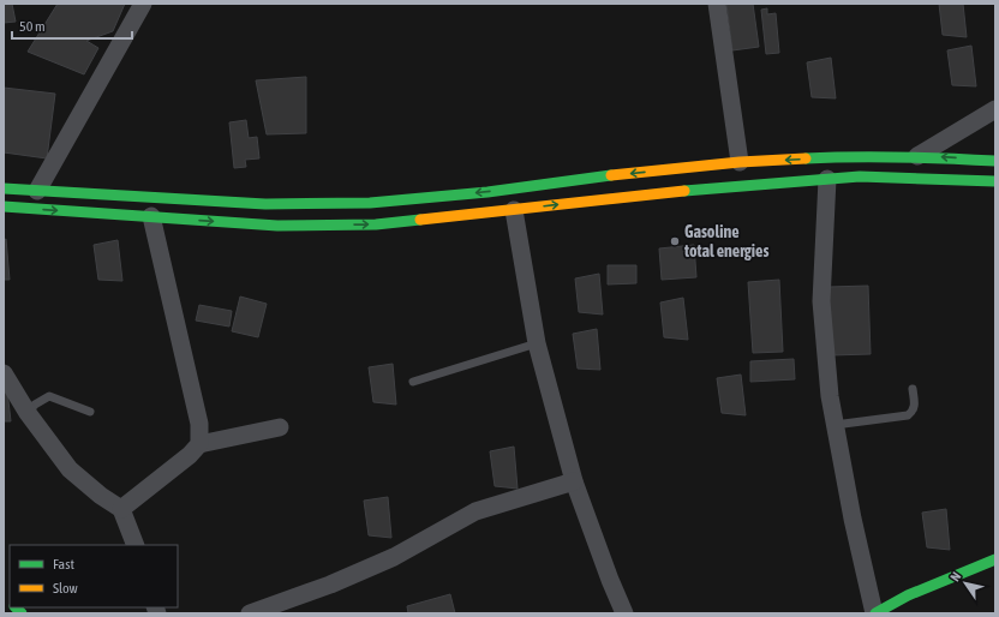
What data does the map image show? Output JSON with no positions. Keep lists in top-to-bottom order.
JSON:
{
  "places": ["Gasoline total energies"],
  "legend": ["Fast", "Slow"],
  "scale_bar": "50 m",
  "north": "top left"
}
